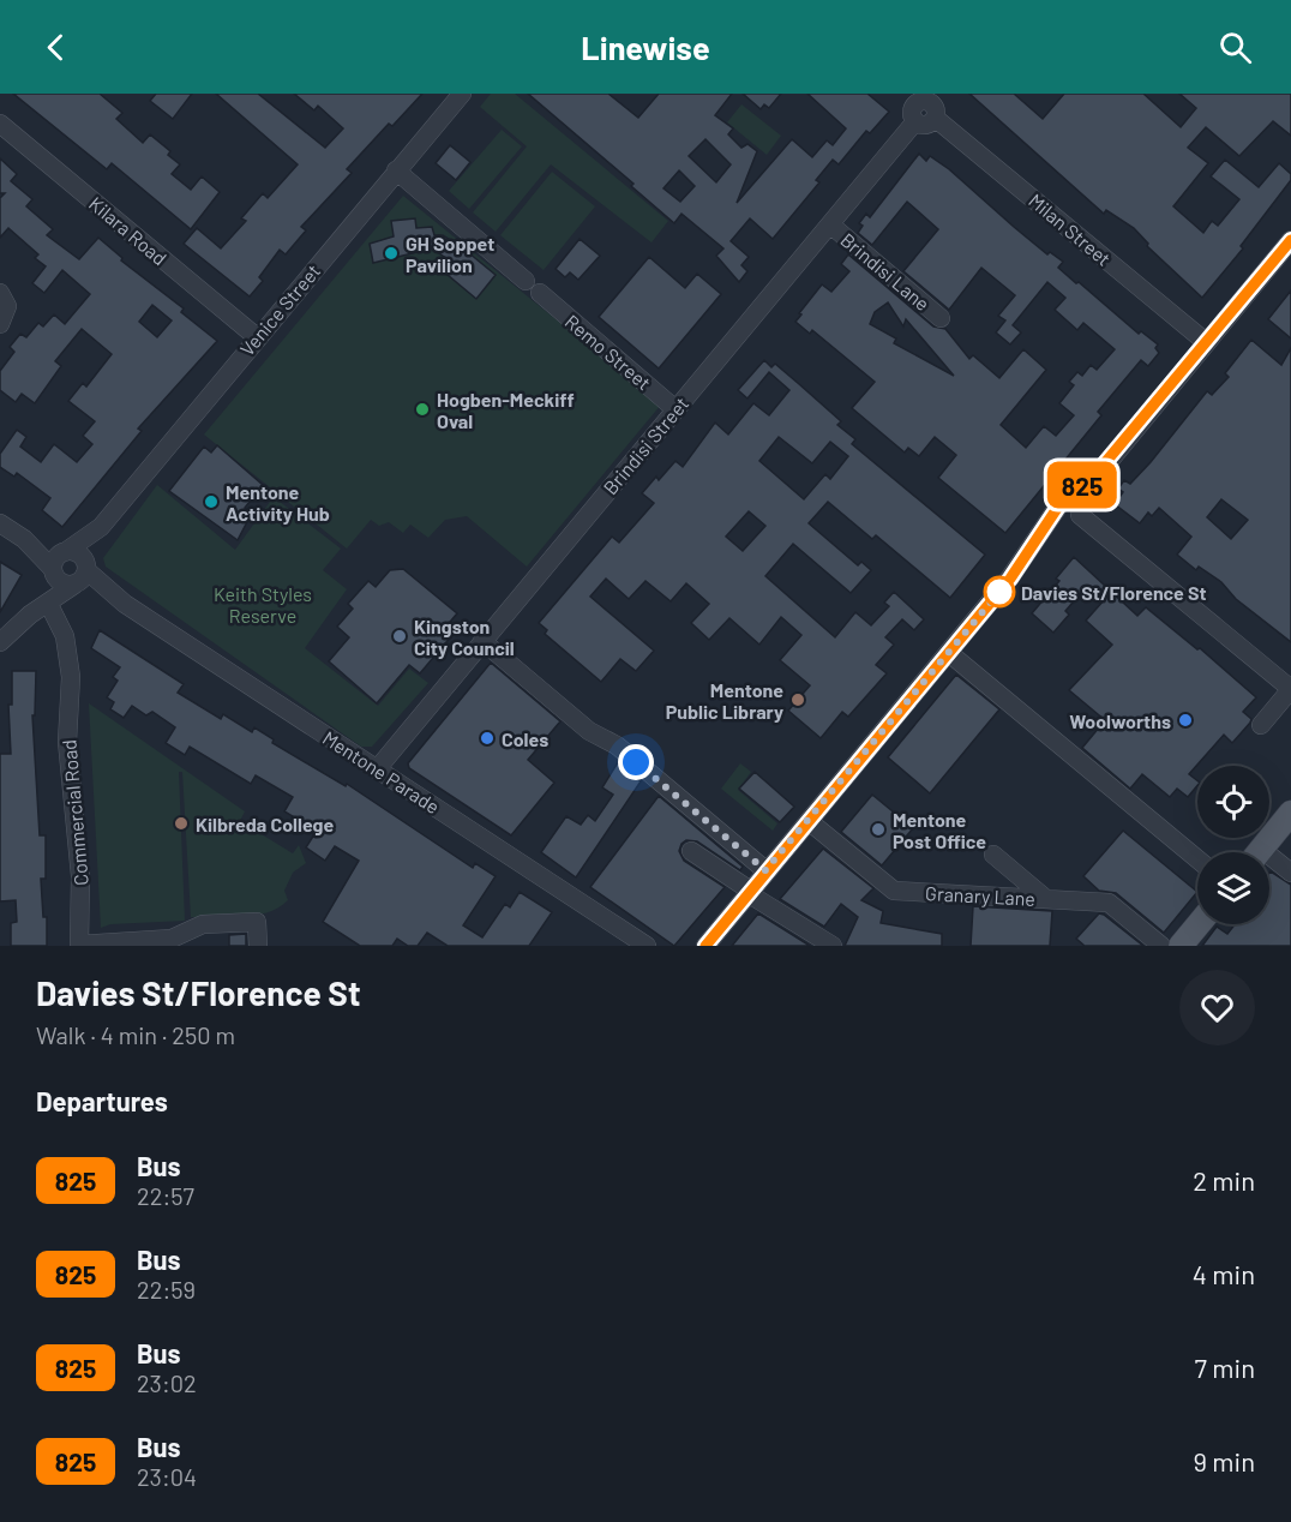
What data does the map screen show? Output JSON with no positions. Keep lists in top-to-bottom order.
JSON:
{
  "streets": {
    "street": [
      "Milan Street",
      "Kilara Road",
      "Brindisi Lane",
      "Venice Street",
      "Remo Street",
      "Brindisi Street",
      "Mentone Parade",
      "Commercial Road",
      "Granary Lane"
    ]
  },
  "crossings": [
    ["Milan Street", "Brindisi Street"],
    ["Kilara Road", "Venice Street"],
    ["Brindisi Lane", "Brindisi Street"],
    ["Venice Street", "Remo Street"],
    ["Venice Street", "Mentone Parade"],
    ["Remo Street", "Brindisi Street"],
    ["Brindisi Street", "Mentone Parade"]
  ],
  "parks": ["Keith Styles Reserve"],
  "places": [
    "GH Soppet Pavilion",
    "Hogben-Meckiff Oval",
    "Mentone Activity Hub",
    "Davies St/Florence St",
    "Kingston City Council",
    "Mentone Public Library",
    "Woolworths",
    "Coles",
    "Kilbreda College",
    "Mentone Post Office"
  ],
  "lines": ["bus line 825"],
  "page": {
    "header": "Linewise",
    "on_map": "825",
    "heading": [
      ["Davies St/Florence St", "Walk · 4 min · 250 m"],
      "Departures"
    ],
    "list": [
      {
        "mark": "825",
        "name": "Bus",
        "note": "22:57",
        "value": "2 min"
      },
      {
        "mark": "825",
        "name": "Bus",
        "note": "22:59",
        "value": "4 min"
      },
      {
        "mark": "825",
        "name": "Bus",
        "note": "23:02",
        "value": "7 min"
      },
      {
        "mark": "825",
        "name": "Bus",
        "note": "23:04",
        "value": "9 min"
      }
    ]
  }
}
